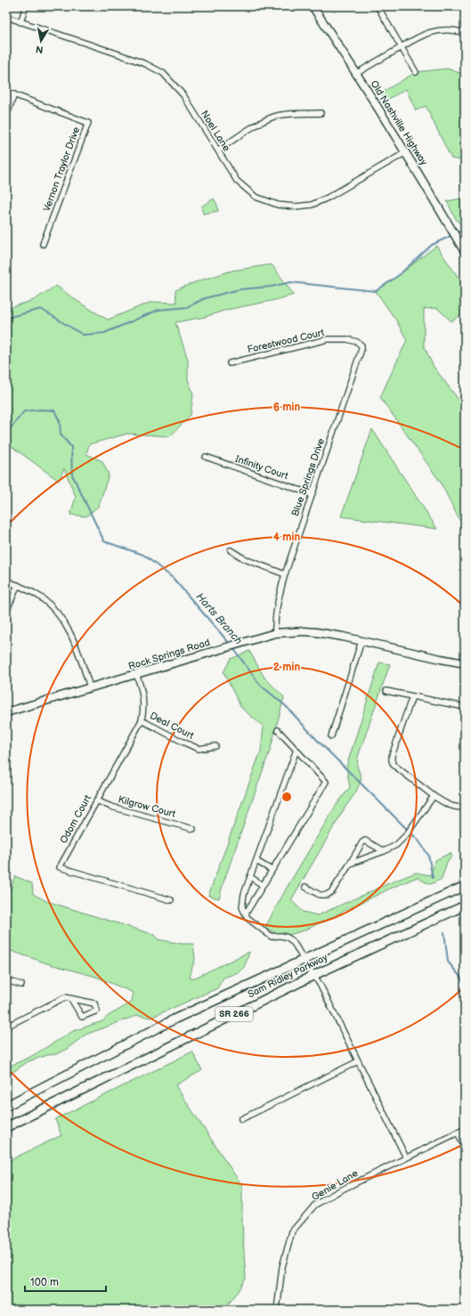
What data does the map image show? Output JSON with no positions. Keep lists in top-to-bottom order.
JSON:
{
  "streets": {
    "main road": ["Sam Ridley Parkway", "SR 266"],
    "street": [
      "Old Nashville Highway",
      "Noel Lane",
      "Vernon Traylor Drive",
      "Forestwood Court",
      "Infinity Court",
      "Blue Springs Drive",
      "Rock Springs Road",
      "Deal Court",
      "Kilgrow Court",
      "Odom Court",
      "Genie Lane"
    ]
  },
  "crossings": [
    ["Old Nashville Highway", "Noel Lane"],
    ["Forestwood Court", "Blue Springs Drive"],
    ["Infinity Court", "Blue Springs Drive"],
    ["Blue Springs Drive", "Rock Springs Road"],
    ["Rock Springs Road", "Odom Court"],
    ["Deal Court", "Odom Court"],
    ["Kilgrow Court", "Odom Court"]
  ],
  "water": ["Harts Branch"],
  "scale_bar": "100 m",
  "north": "bottom",
  "rings": ["6 min", "4 min", "2 min"]
}
